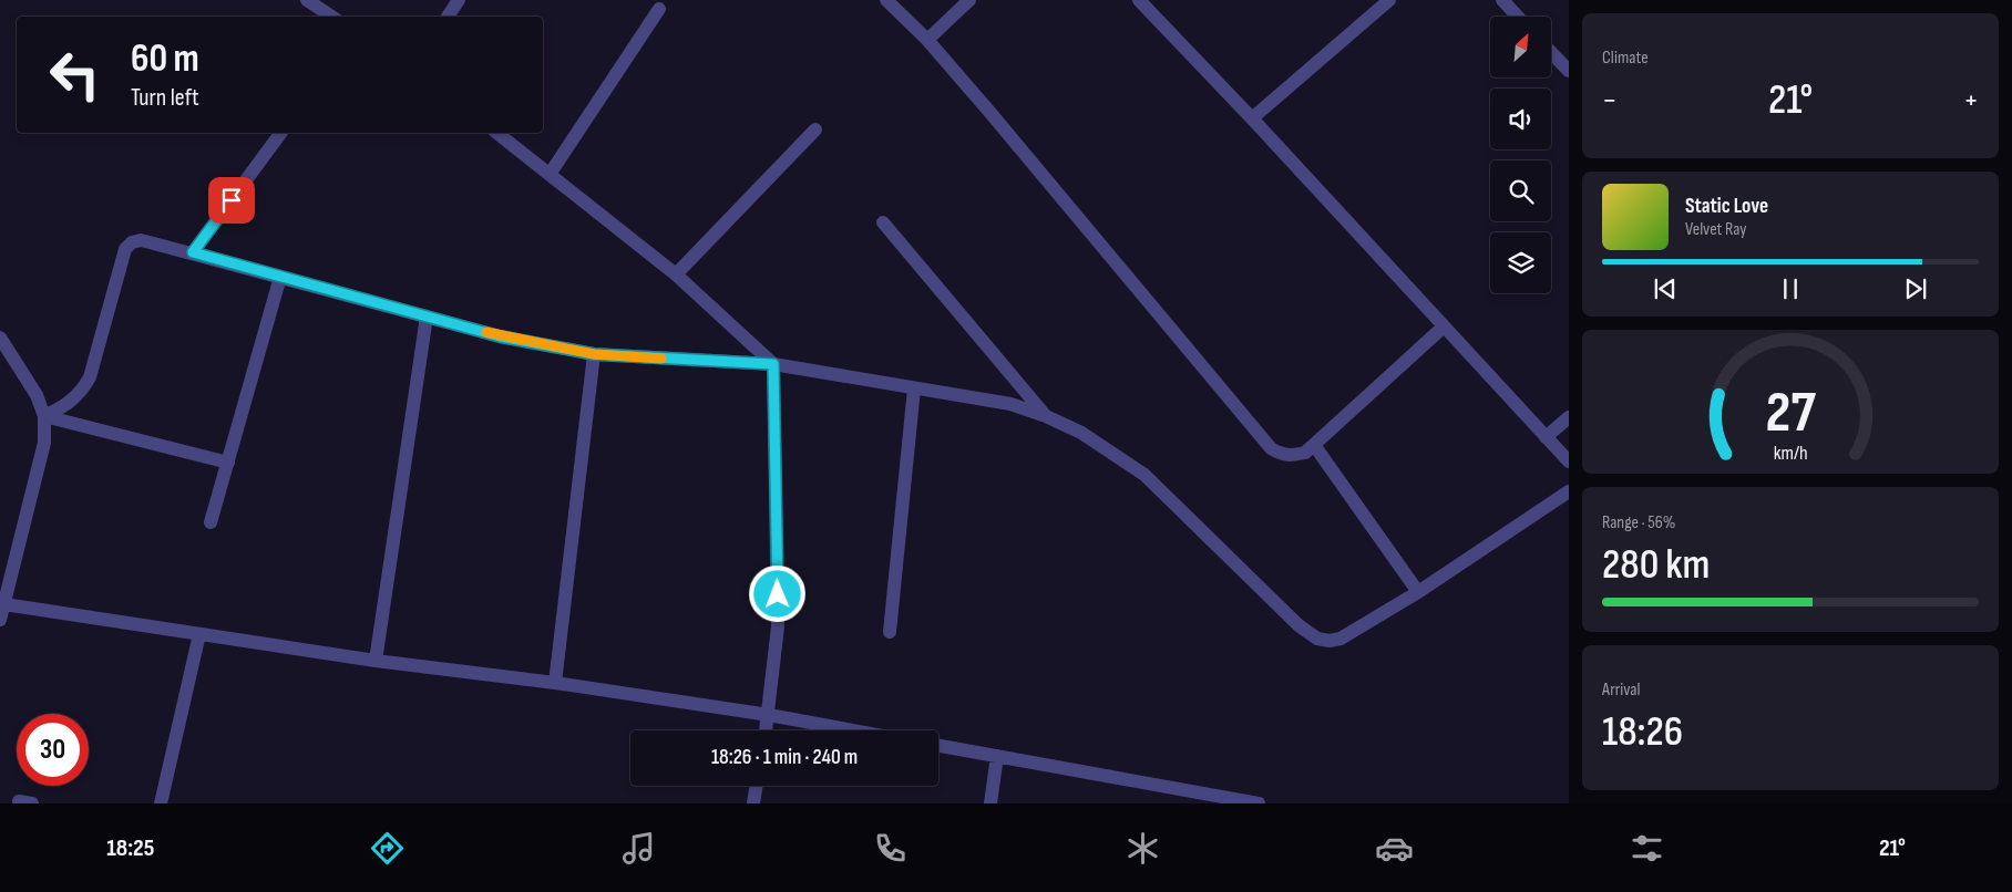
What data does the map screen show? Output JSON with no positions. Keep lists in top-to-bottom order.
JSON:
{
  "north": "top right",
  "page": {
    "tile": [
      "Climate",
      ["Range · 56%", "280 km"],
      ["Arrival", "18:26"]
    ],
    "turn": ["60 m", "Turn left"],
    "heat": ["−", "21°", "+"],
    "song": ["Static Love", "Velvet Ray"],
    "limit": "30",
    "trip": "18:26 · 1 min · 240 m",
    "tabs": ["18:25", "21°"],
    "gauge": ["27", "km/h"]
  }
}
